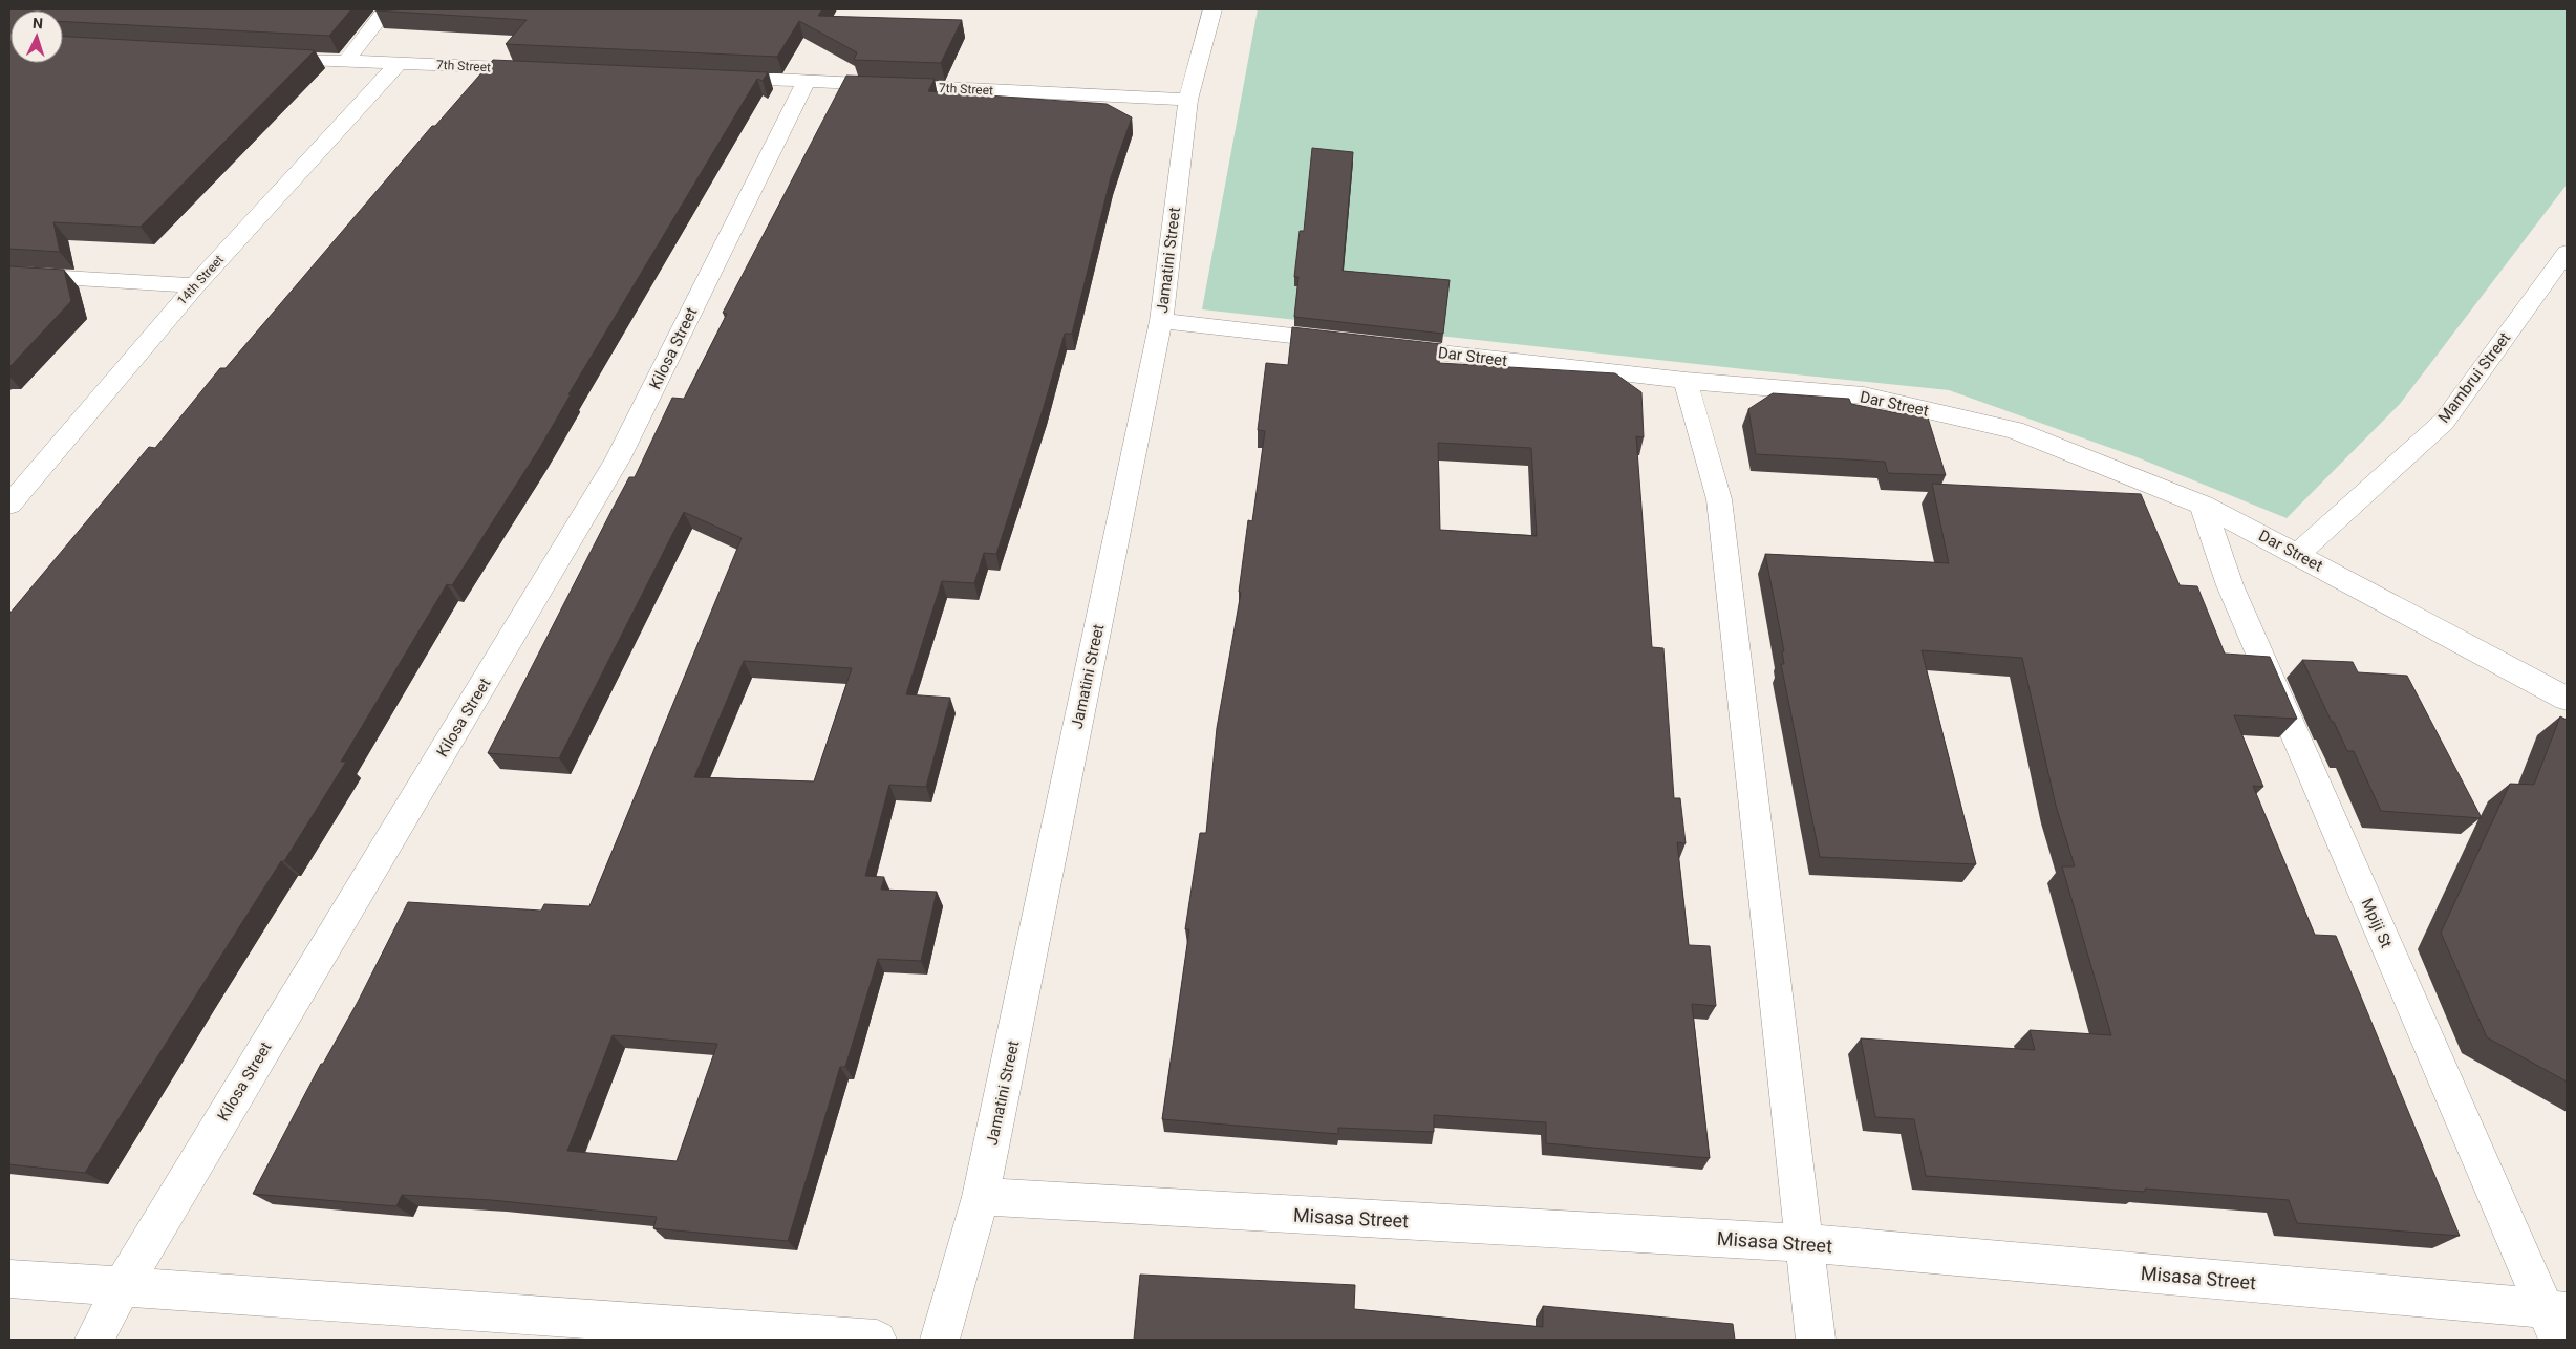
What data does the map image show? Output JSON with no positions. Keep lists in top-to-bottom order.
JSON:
{
  "streets": {
    "street": [
      "7th Street",
      "Jamatini Street",
      "14th Street",
      "Kilosa Street",
      "Dar Street",
      "Mambrui Street",
      "Mpiji St",
      "Misasa Street"
    ]
  },
  "crossings": [
    ["7th Street", "Jamatini Street"],
    ["7th Street", "14th Street"],
    ["7th Street", "Kilosa Street"],
    ["Jamatini Street", "Dar Street"],
    ["Jamatini Street", "Misasa Street"],
    ["Dar Street", "Mambrui Street"],
    ["Dar Street", "Mpiji St"],
    ["Mpiji St", "Misasa Street"]
  ],
  "north": "top"
}
